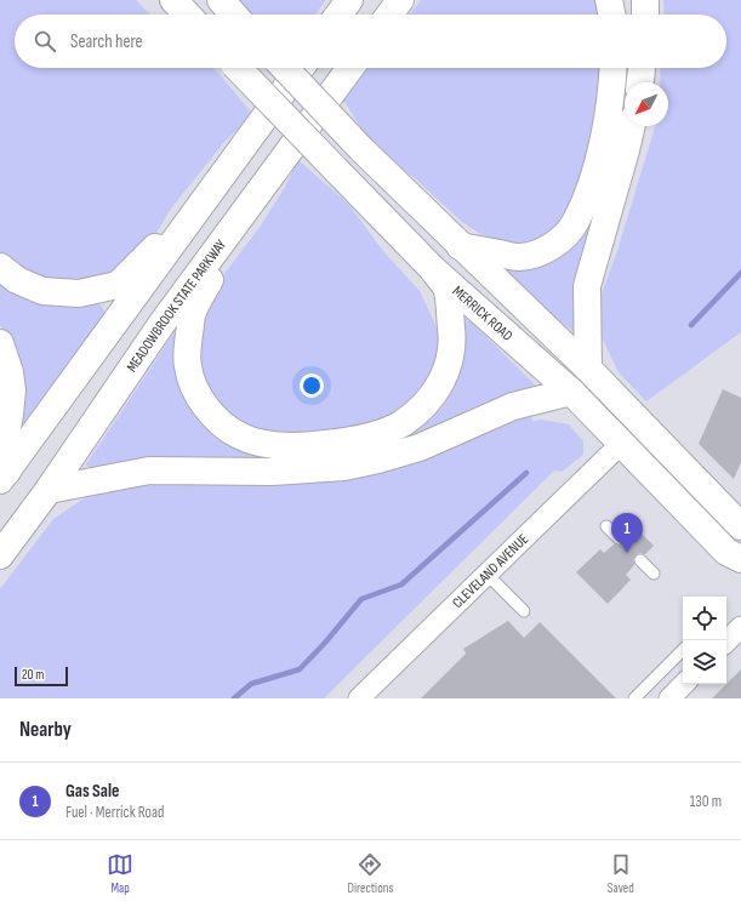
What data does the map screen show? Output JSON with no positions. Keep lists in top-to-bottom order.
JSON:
{
  "streets": {
    "main road": ["MEADOWBROOK STATE PARKWAY", "MERRICK ROAD"],
    "street": ["CLEVELAND AVENUE"]
  },
  "crossings": [
    ["MERRICK ROAD", "CLEVELAND AVENUE"]
  ],
  "scale_bar": "20 m",
  "north": "bottom left",
  "page": {
    "search": "Search here",
    "pins": "1",
    "scale": "20 m",
    "heading": "Nearby",
    "list": [
      {
        "mark": "1",
        "name": "Gas Sale",
        "note": "Fuel · Merrick Road",
        "value": "130 m"
      }
    ],
    "nav": ["Map", "Directions", "Saved"]
  }
}
